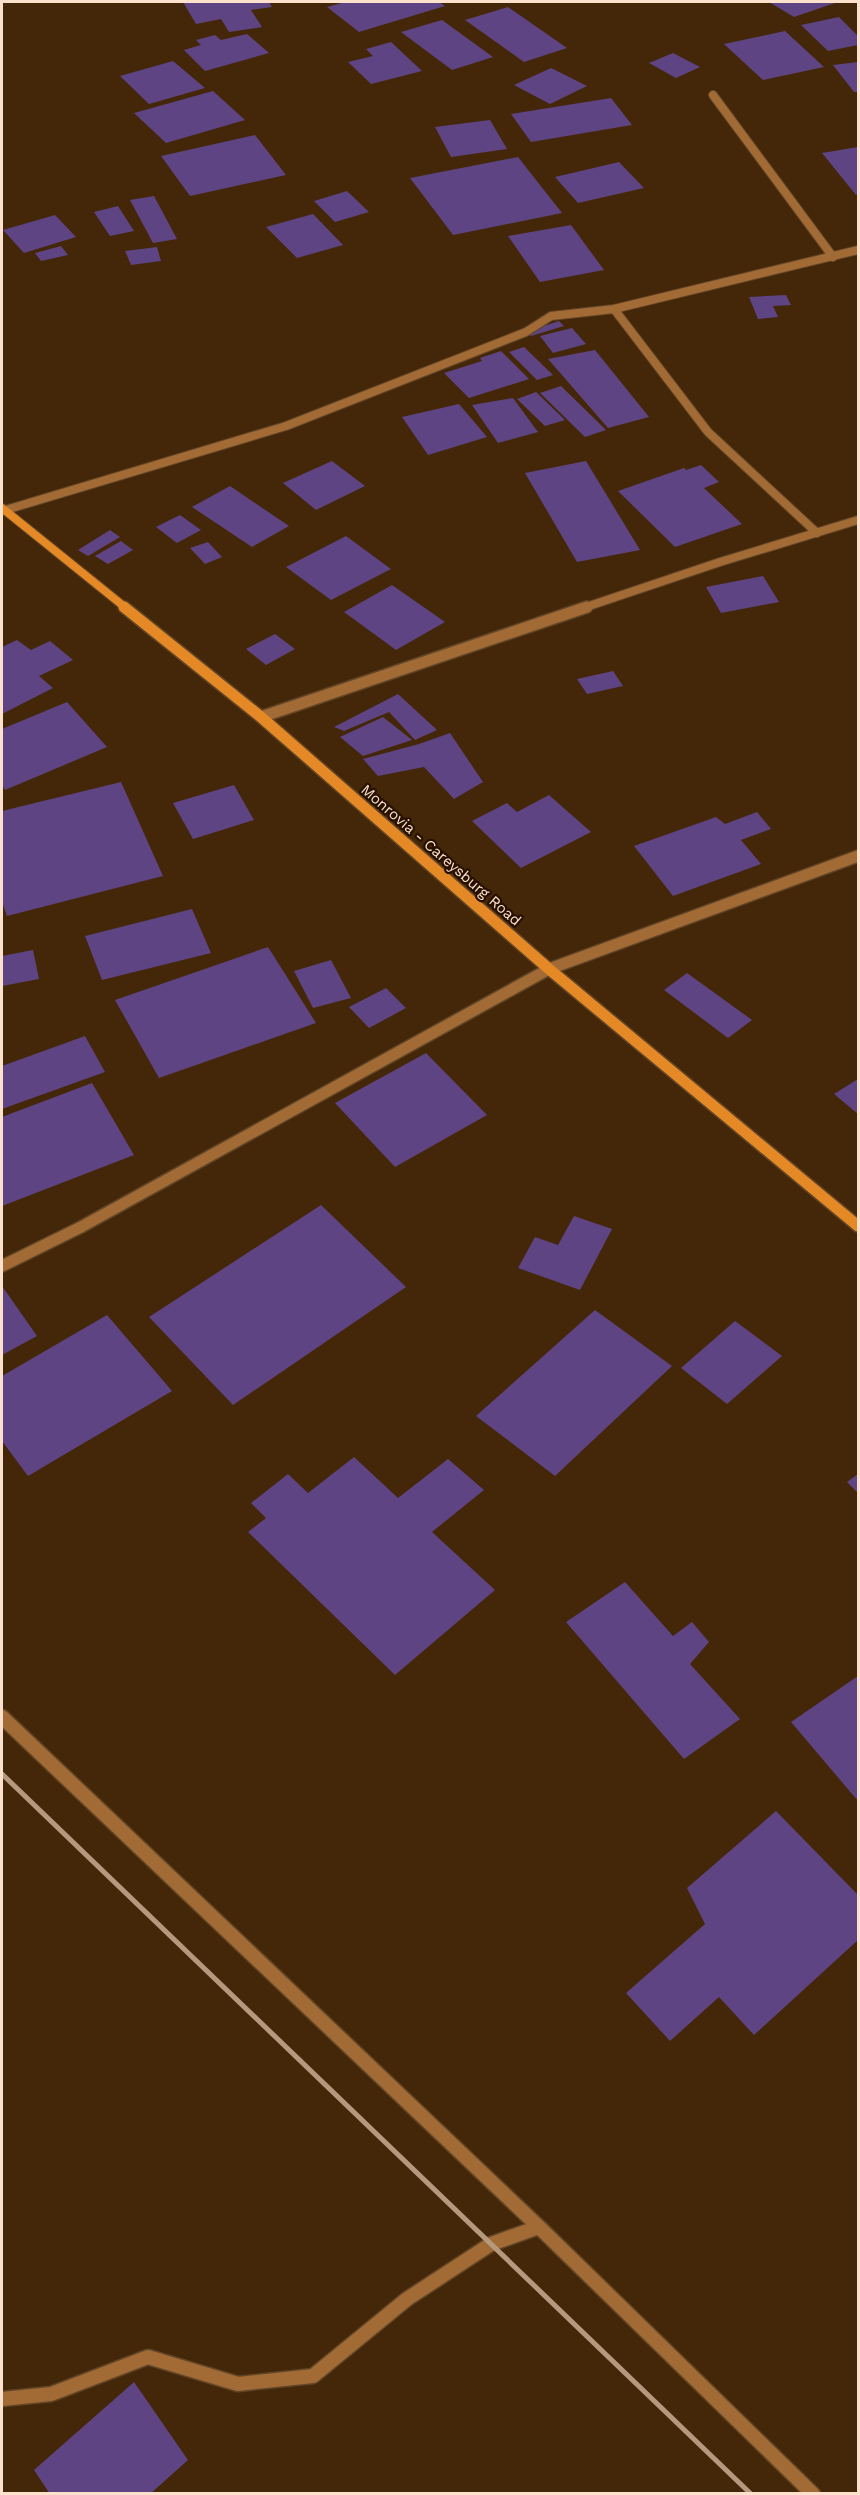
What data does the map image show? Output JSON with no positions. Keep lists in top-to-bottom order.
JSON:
{
  "streets": {
    "main road": ["Monrovia - Careysburg Road"]
  }
}
